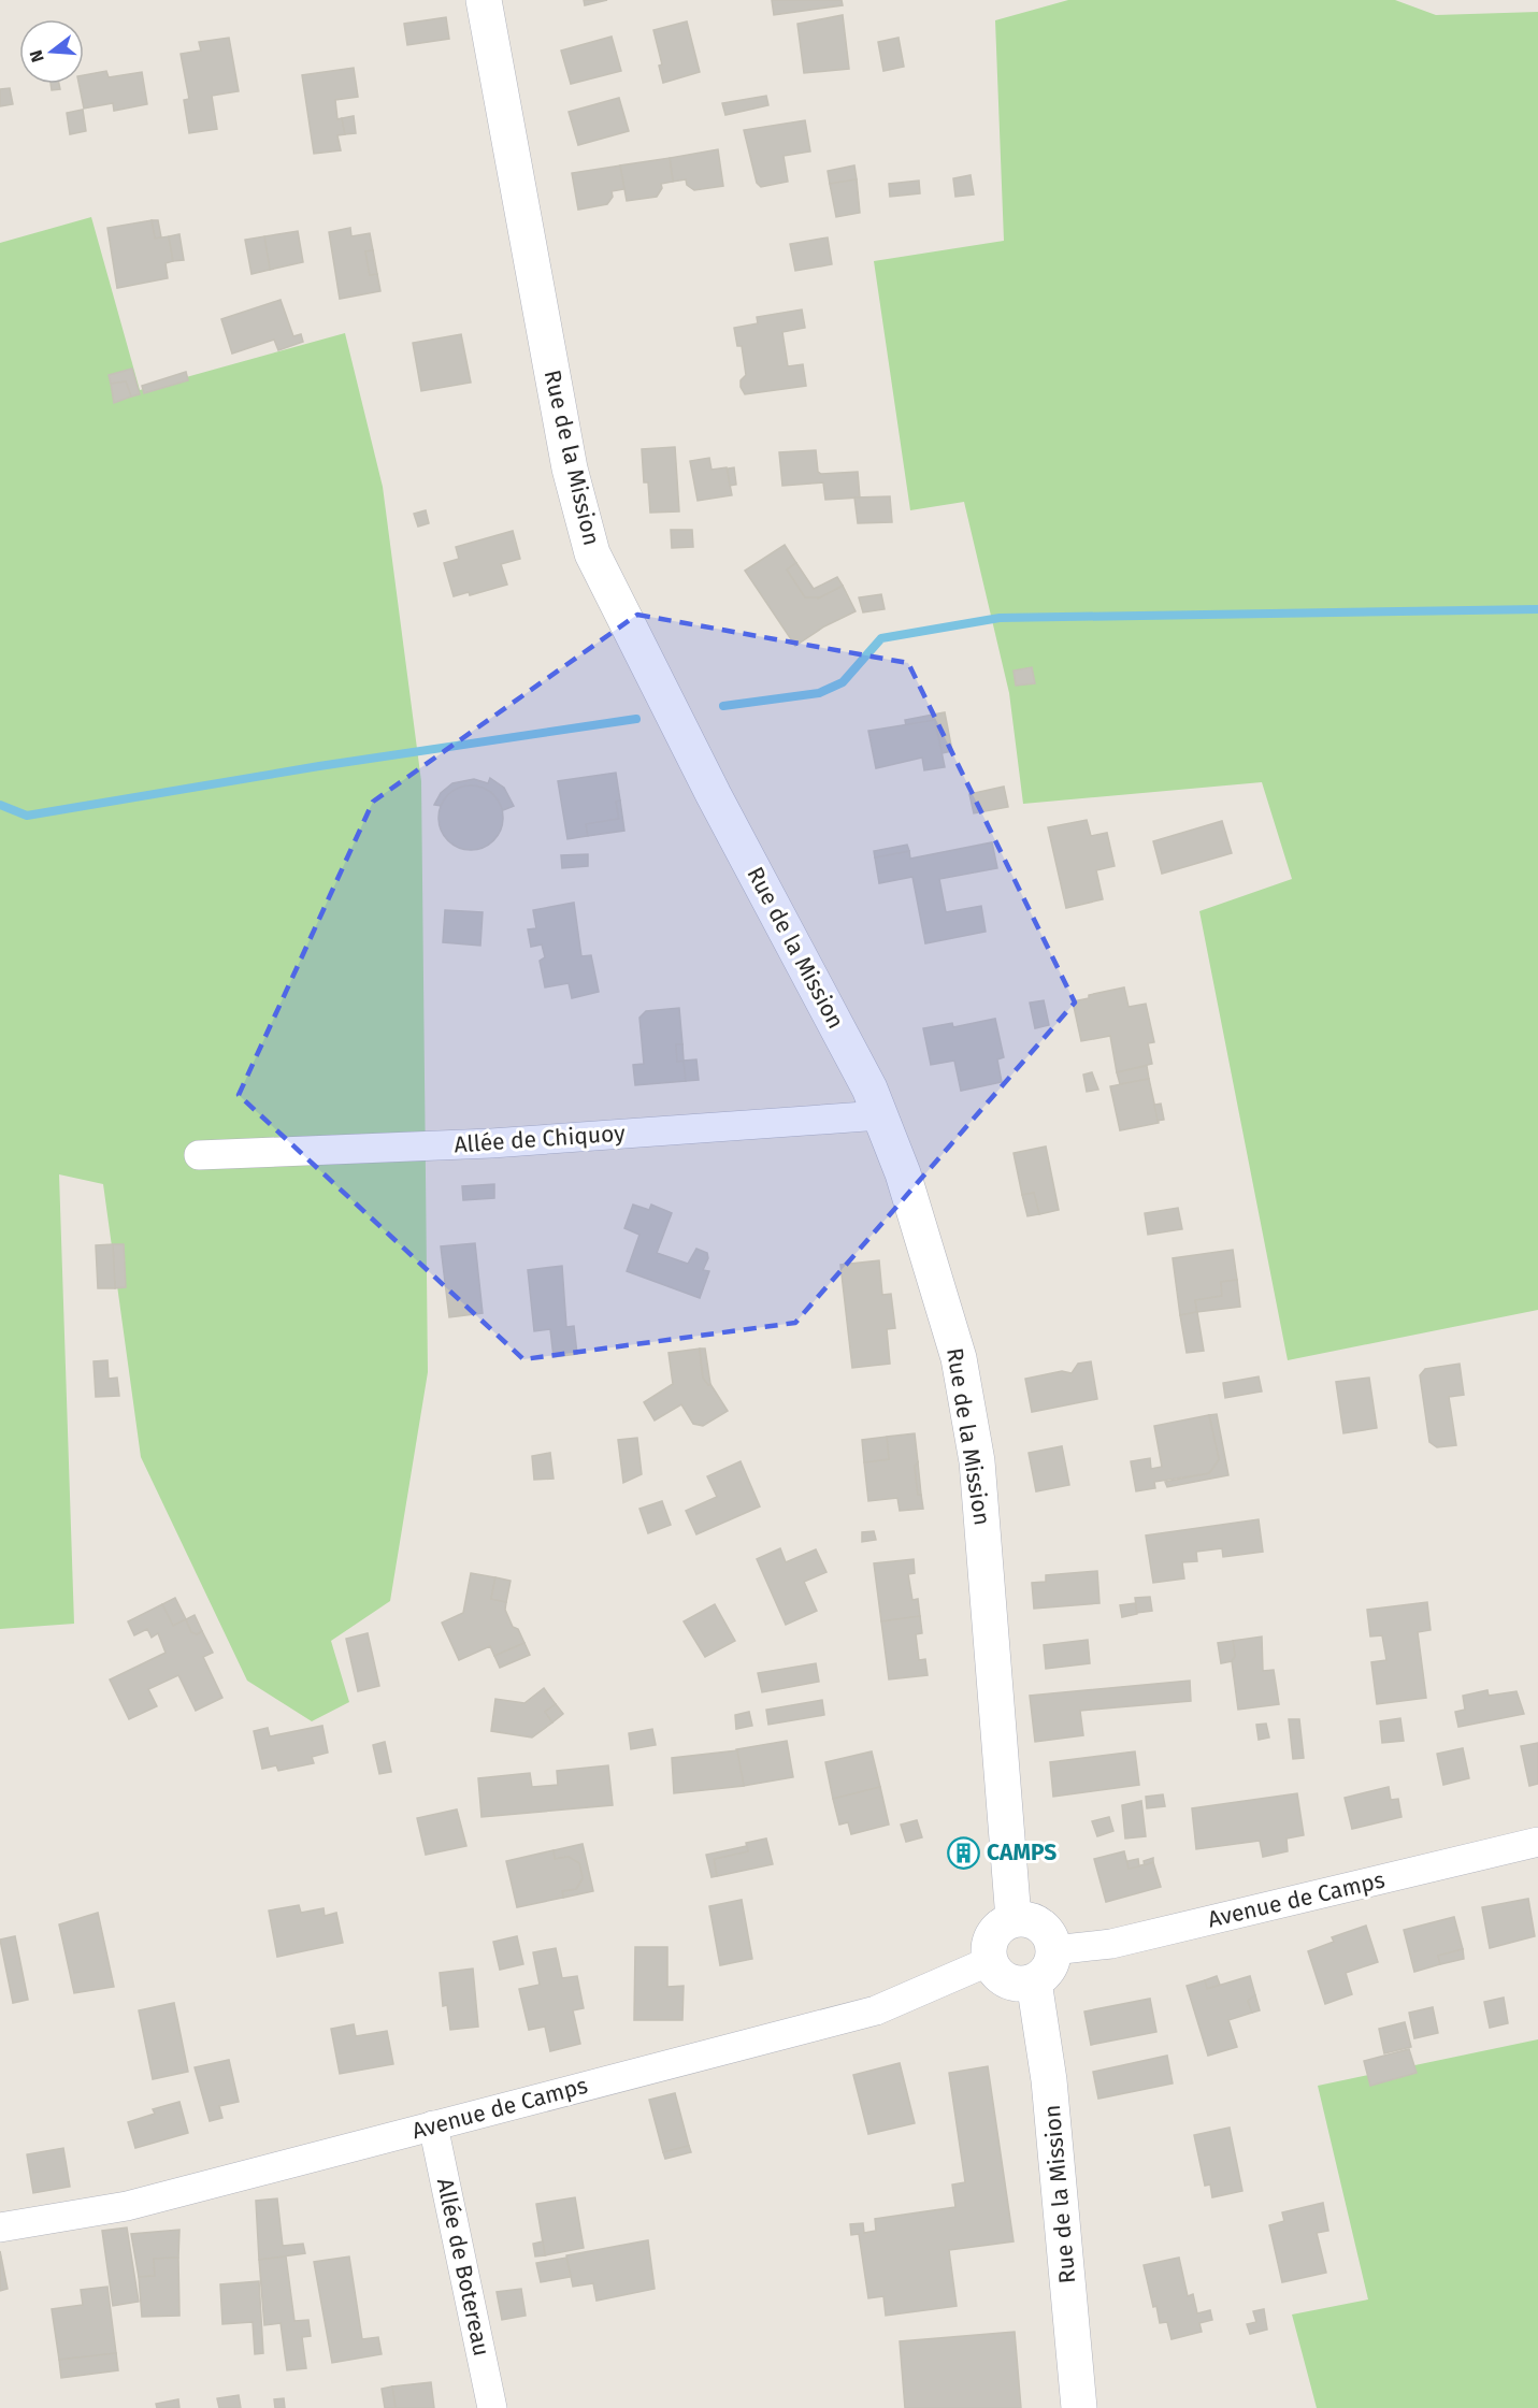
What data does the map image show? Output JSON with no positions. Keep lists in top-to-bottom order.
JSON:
{
  "streets": {
    "main road": ["Rue de la Mission"],
    "street": ["Allée de Chiquoy", "Avenue de Camps", "Allée de Botereau"]
  },
  "crossings": [
    ["Rue de la Mission", "Allée de Chiquoy"],
    ["Rue de la Mission", "Avenue de Camps"],
    ["Avenue de Camps", "Allée de Botereau"]
  ],
  "places": {
    "building": ["CAMPS"]
  },
  "north": "left"
}
